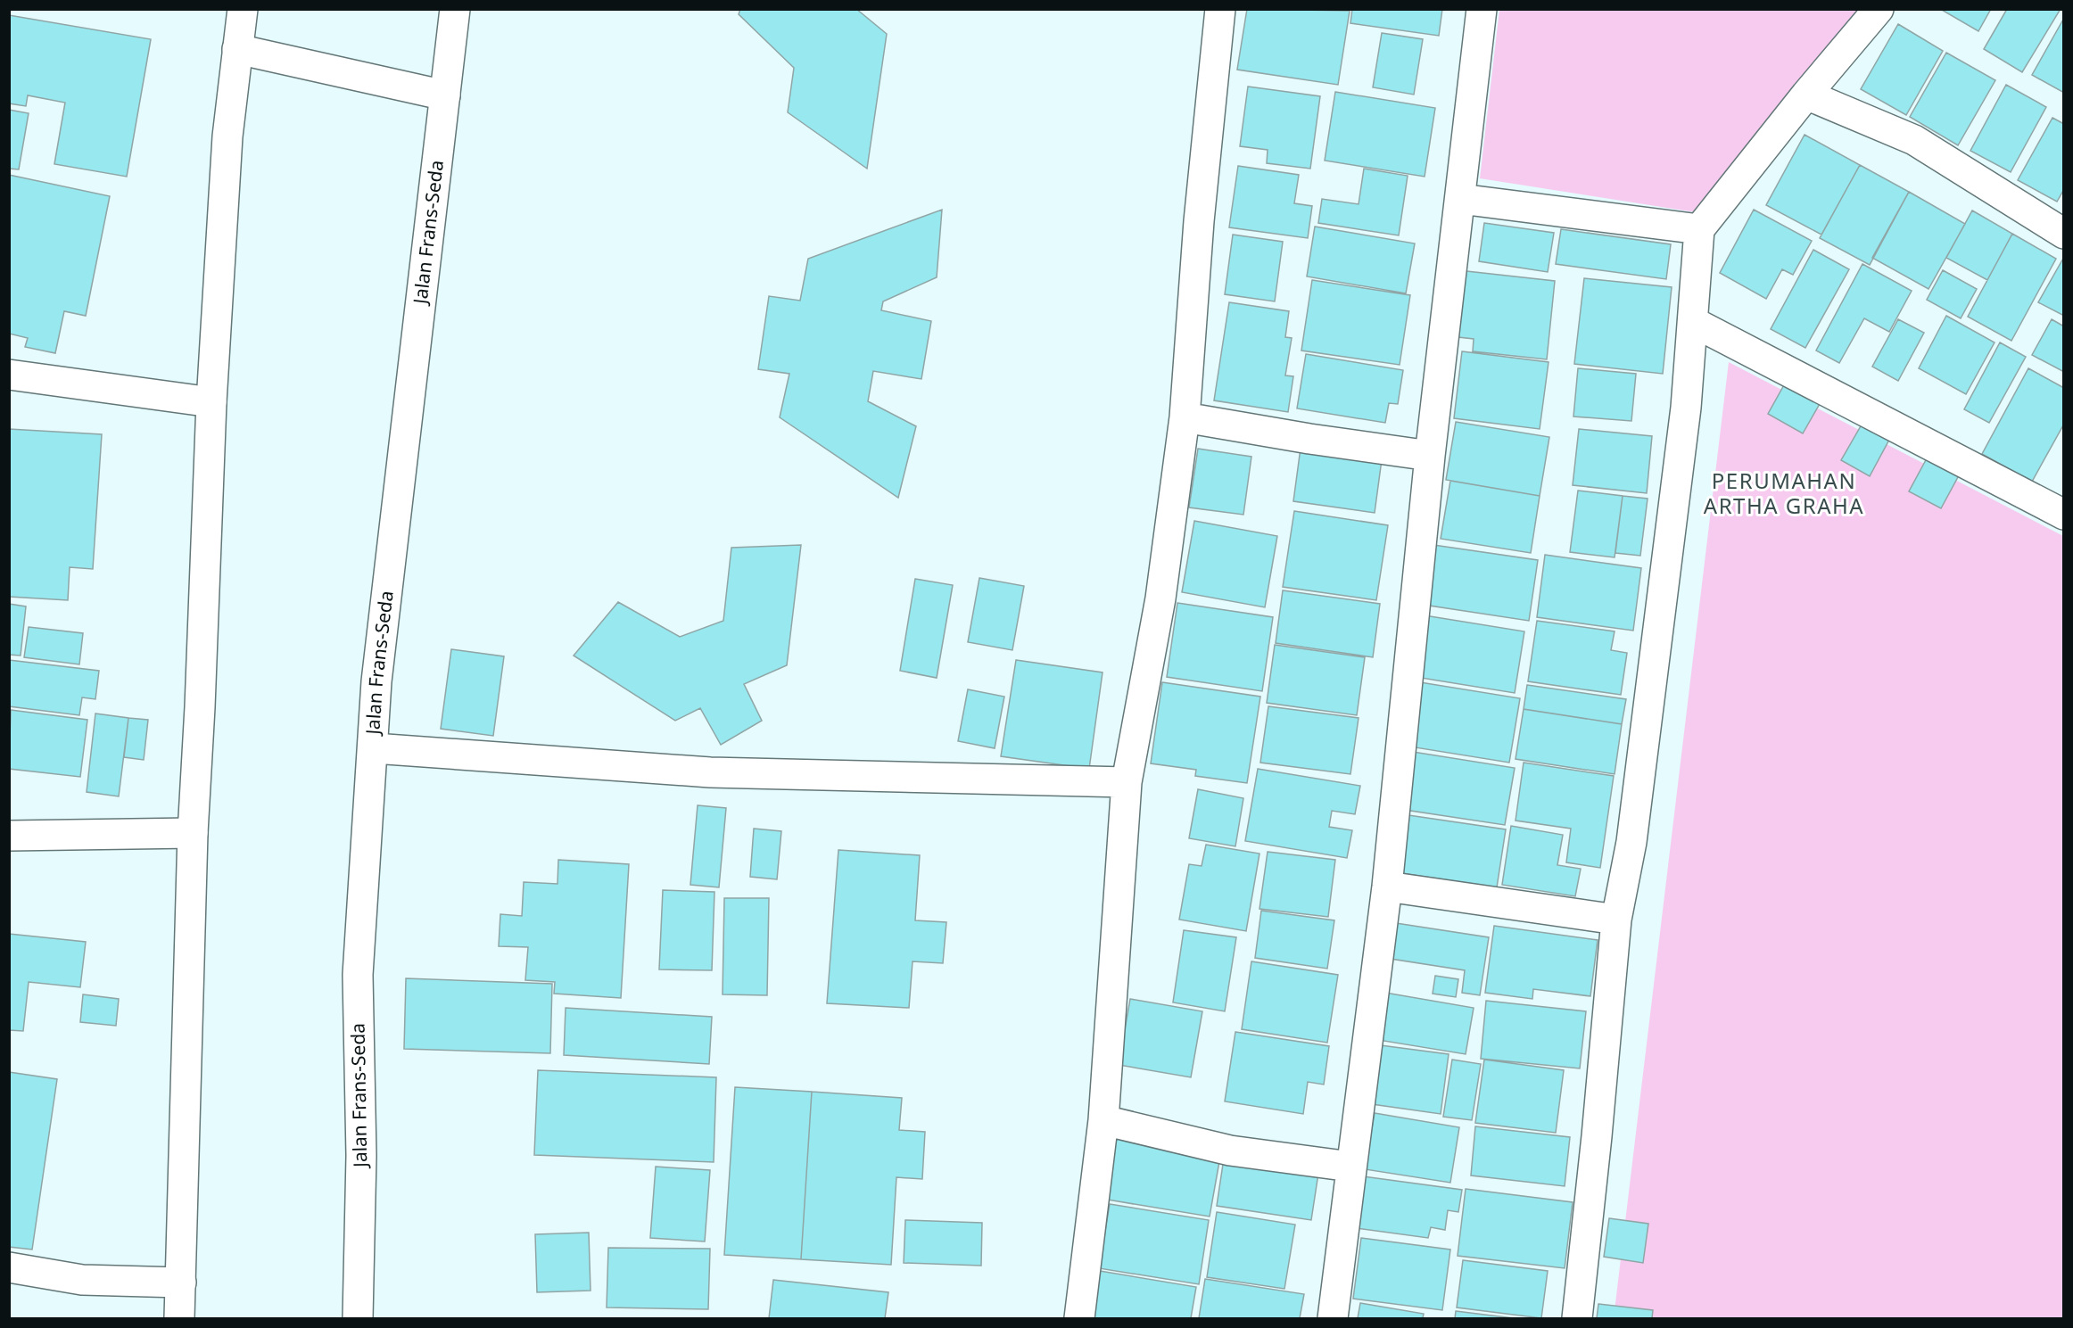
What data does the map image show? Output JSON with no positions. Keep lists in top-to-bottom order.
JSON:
{
  "streets": {
    "street": ["Jalan Frans-Seda"]
  },
  "districts": ["PERUMAHAN ARTHA GRAHA"]
}
